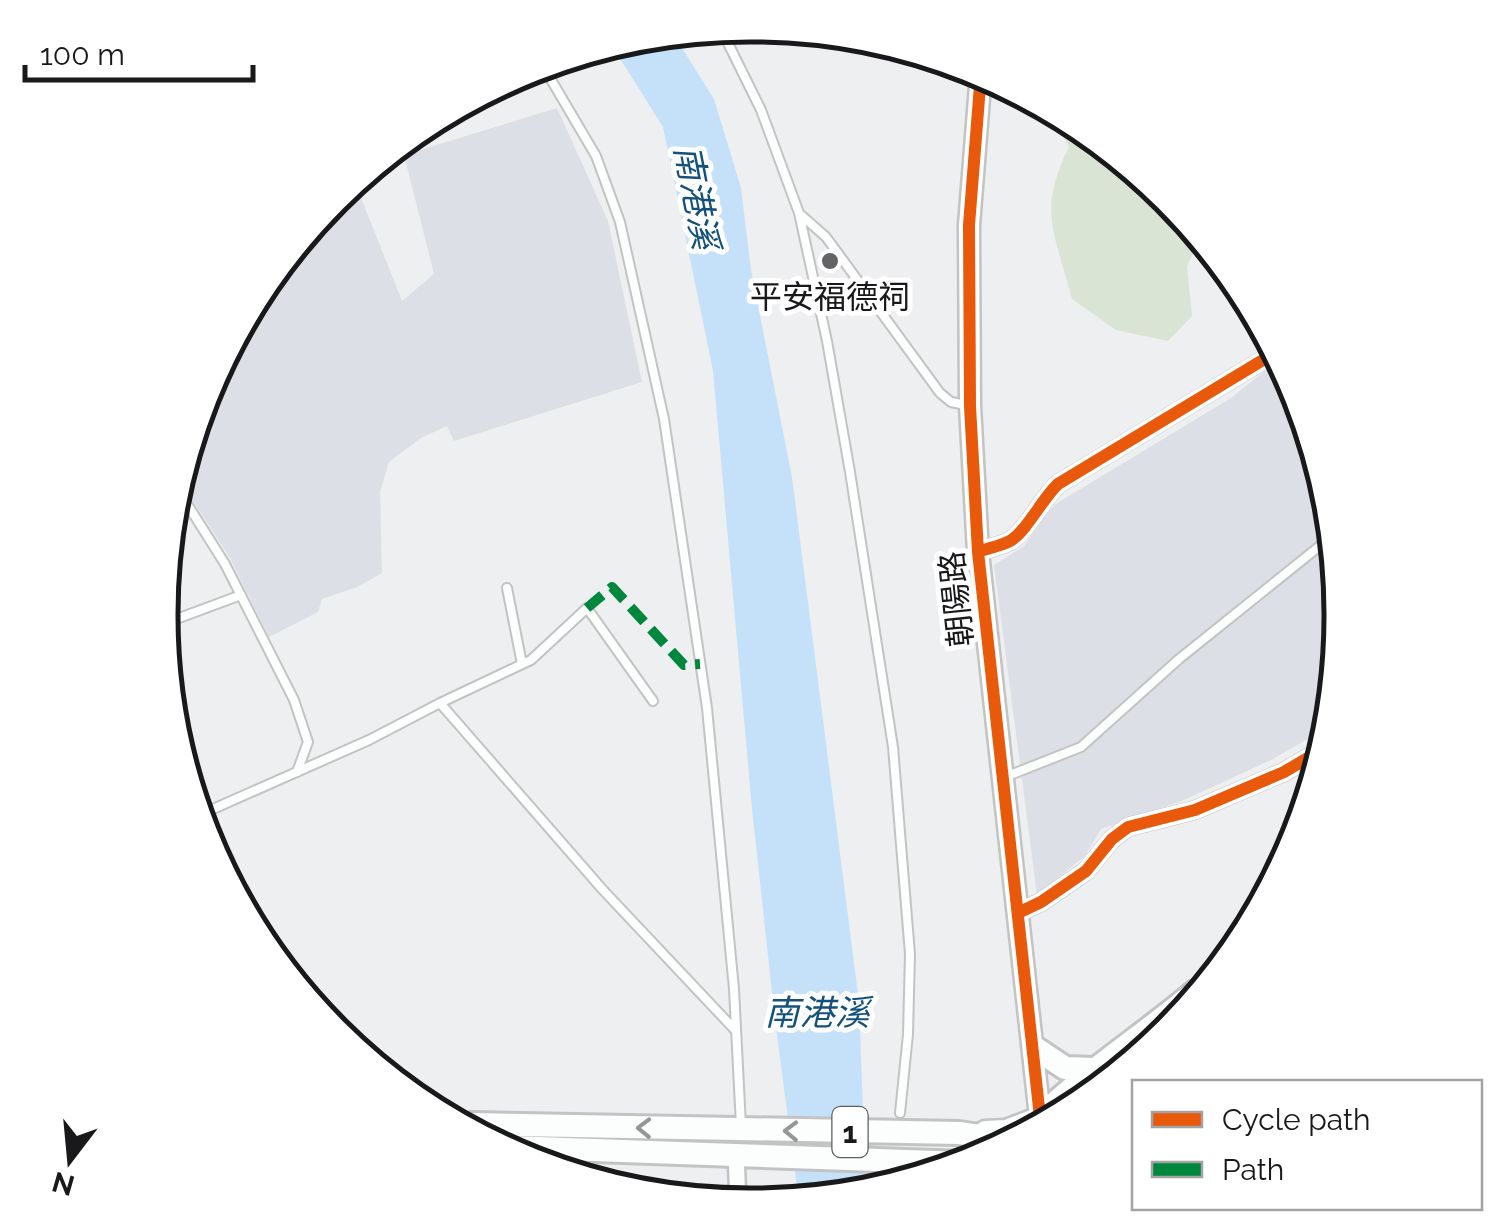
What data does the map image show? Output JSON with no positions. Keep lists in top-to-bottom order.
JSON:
{
  "streets": {
    "main road": ["1"],
    "street": ["朝陽路"]
  },
  "water": ["南港溪"],
  "places": ["平安福德祠"],
  "legend": ["Cycle path", "Path"],
  "scale_bar": "100 m",
  "north": "bottom"
}
